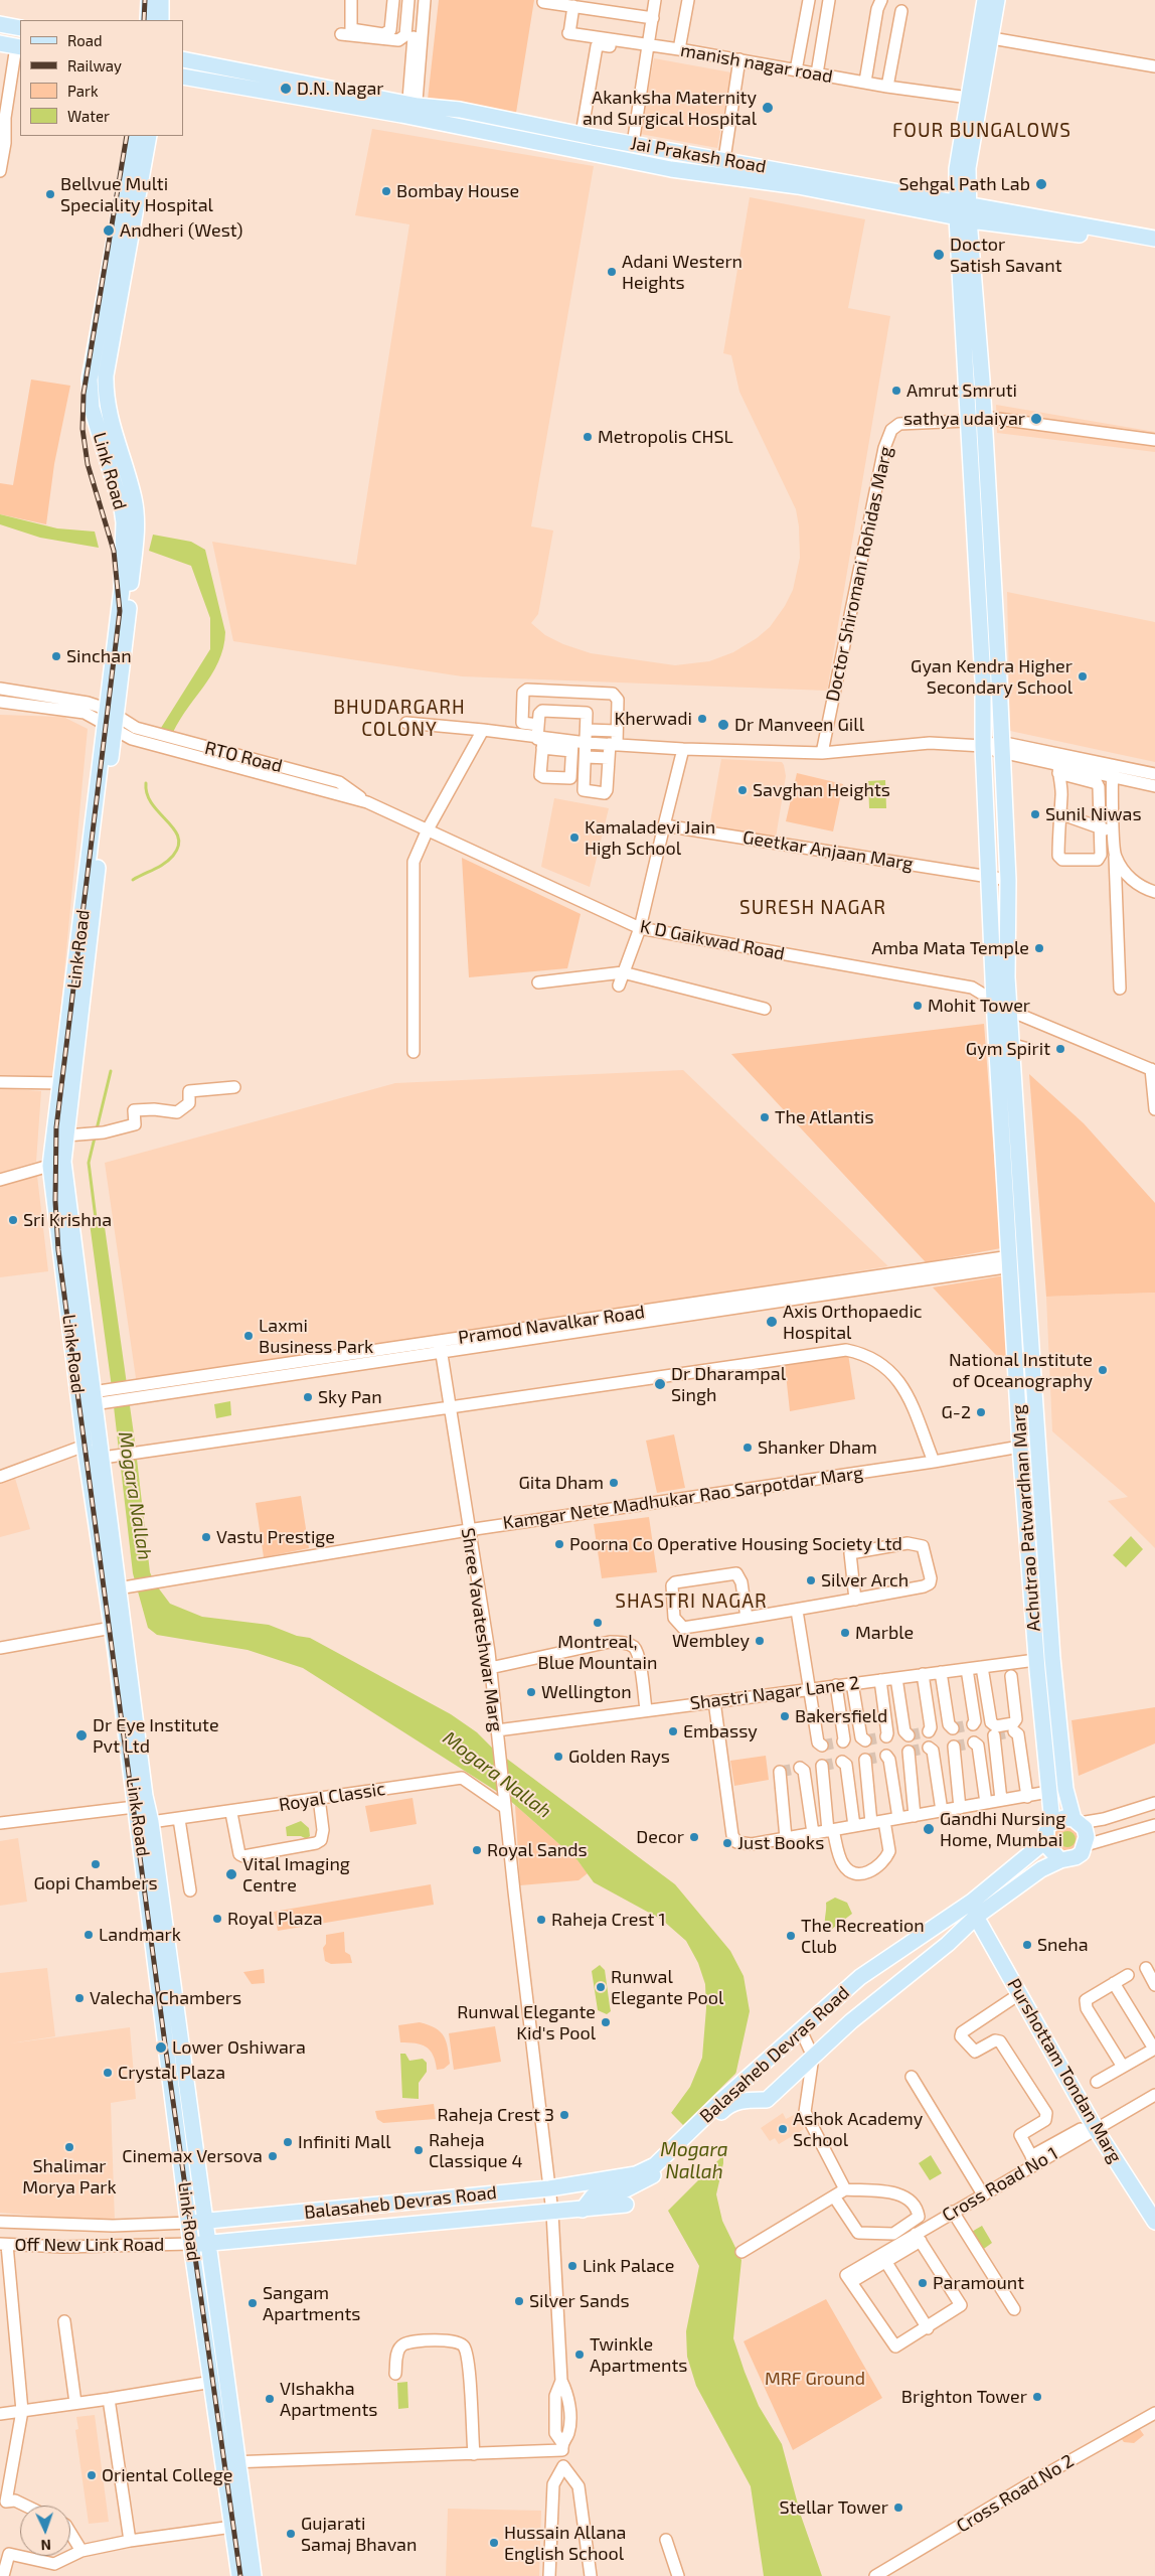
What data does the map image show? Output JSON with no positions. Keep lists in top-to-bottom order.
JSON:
{
  "streets": {
    "main road": [
      "Jai Prakash Road",
      "Link Road",
      "Achutrao Patwardhan Marg",
      "Balasaheb Devras Road",
      "Purshottam Tondan Marg",
      "Off New Link Road"
    ],
    "street": [
      "manish nagar road",
      "Doctor Shiromani Rohidas Marg",
      "RTO Road",
      "Geetkar Anjaan Marg",
      "K D Gaikwad Road",
      "Pramod Navalkar Road",
      "Kamgar Nete Madhukar Rao Sarpotdar Marg",
      "Shree Yavateshwar Marg",
      "Shastri Nagar Lane 2",
      "Royal Classic",
      "Cross Road No 1",
      "Cross Road No 2"
    ]
  },
  "crossings": [
    ["manish nagar road", "Jai Prakash Road"],
    ["Jai Prakash Road", "Achutrao Patwardhan Marg"],
    ["Link Road", "RTO Road"],
    ["Link Road", "Pramod Navalkar Road"],
    ["Link Road", "Kamgar Nete Madhukar Rao Sarpotdar Marg"],
    ["Link Road", "Royal Classic"],
    ["Link Road", "Balasaheb Devras Road"],
    ["Link Road", "Off New Link Road"],
    ["Doctor Shiromani Rohidas Marg", "Achutrao Patwardhan Marg"],
    ["RTO Road", "K D Gaikwad Road"],
    ["Geetkar Anjaan Marg", "Achutrao Patwardhan Marg"],
    ["K D Gaikwad Road", "Achutrao Patwardhan Marg"],
    ["Pramod Navalkar Road", "Achutrao Patwardhan Marg"],
    ["Pramod Navalkar Road", "Shree Yavateshwar Marg"],
    ["Kamgar Nete Madhukar Rao Sarpotdar Marg", "Achutrao Patwardhan Marg"],
    ["Kamgar Nete Madhukar Rao Sarpotdar Marg", "Shree Yavateshwar Marg"],
    ["Achutrao Patwardhan Marg", "Shastri Nagar Lane 2"],
    ["Achutrao Patwardhan Marg", "Balasaheb Devras Road"],
    ["Shree Yavateshwar Marg", "Shastri Nagar Lane 2"],
    ["Shree Yavateshwar Marg", "Royal Classic"],
    ["Shree Yavateshwar Marg", "Balasaheb Devras Road"],
    ["Balasaheb Devras Road", "Purshottam Tondan Marg"],
    ["Balasaheb Devras Road", "Off New Link Road"],
    ["Purshottam Tondan Marg", "Cross Road No 1"]
  ],
  "districts": [
    "FOUR BUNGALOWS",
    "BHUDARGARH COLONY",
    "SURESH NAGAR",
    "SHASTRI NAGAR"
  ],
  "water": ["Mogara Nallah"],
  "parks": ["MRF Ground"],
  "places": [
    "D.N. Nagar",
    "Akanksha Maternity and Surgical Hospital",
    "Sehgal Path Lab",
    "Bombay House",
    "Bellvue Multi Speciality Hospital",
    "Andheri (West)",
    "Doctor Satish Savant",
    "Adani Western Heights",
    "Amrut Smruti",
    "sathya udaiyar",
    "Metropolis CHSL",
    "Sinchan",
    "Gyan Kendra Higher Secondary School",
    "Kherwadi",
    "Dr Manveen Gill",
    "Savghan Heights",
    "Sunil Niwas",
    "Kamaladevi Jain High School",
    "Amba Mata Temple",
    "Mohit Tower",
    "Gym Spirit",
    "The Atlantis",
    "Sri Krishna",
    "Axis Orthopaedic Hospital",
    "Laxmi Business Park",
    "National Institute of Oceanography",
    "Dr Dharampal Singh",
    "Sky Pan",
    "G-2",
    "Shanker Dham",
    "Gita Dham",
    "Vastu Prestige",
    "Poorna Co Operative Housing Society Ltd",
    "Silver Arch",
    "Montreal, Blue Mountain",
    "Marble",
    "Wembley",
    "Wellington",
    "Bakersfield",
    "Embassy",
    "Dr Eye Institute Pvt Ltd",
    "Golden Rays",
    "Gandhi Nursing Home, Mumbai",
    "Decor",
    "Just Books",
    "Royal Sands",
    "Gopi Chambers",
    "Vital Imaging Centre",
    "Royal Plaza",
    "Raheja Crest 1",
    "Landmark",
    "The Recreation Club",
    "Sneha",
    "Runwal Elegante Pool",
    "Valecha Chambers",
    "Runwal Elegante Kid's Pool",
    "Lower Oshiwara",
    "Crystal Plaza",
    "Raheja Crest 3",
    "Ashok Academy School",
    "Infiniti Mall",
    "Shalimar Morya Park",
    "Raheja Classique 4",
    "Cinemax Versova",
    "Link Palace",
    "Paramount",
    "Silver Sands",
    "Sangam Apartments",
    "Twinkle Apartments",
    "Brighton Tower",
    "VIshakha Apartments",
    "Oriental College",
    "Stellar Tower",
    "Gujarati Samaj Bhavan",
    "Hussain Allana English School"
  ],
  "legend": [
    "Road",
    "Railway",
    "Park",
    "Water"
  ],
  "north": "bottom"
}
